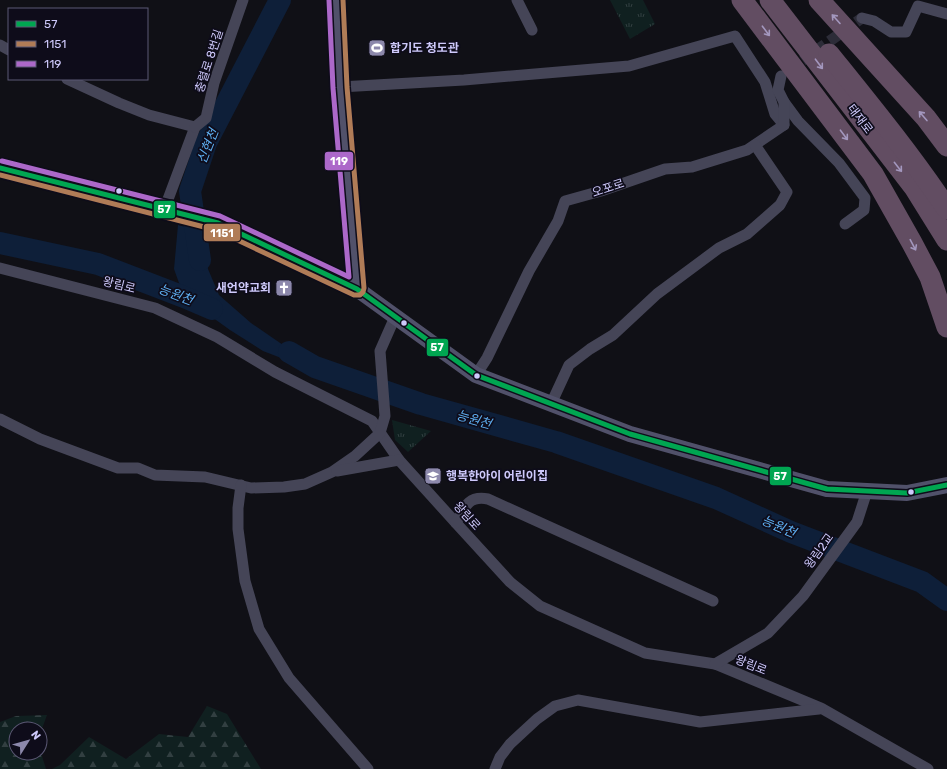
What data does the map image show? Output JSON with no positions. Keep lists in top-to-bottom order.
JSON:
{
  "streets": {
    "highway": ["태재로"],
    "street": [
      "충렬로 8번길",
      "오포로",
      "왕림로",
      "왕림2교"
    ]
  },
  "crossings": [
    ["왕림로", "왕림2교"]
  ],
  "water": ["신현천", "능원천"],
  "places": {
    "sports": ["합기도 청도관"],
    "church": ["새언약교회"],
    "school or university": ["행복한아이 어린이집"]
  },
  "lines": ["transit line 1151", "transit line 119", "transit line 57"],
  "legend": ["57", "1151", "119"],
  "north": "top right"
}
